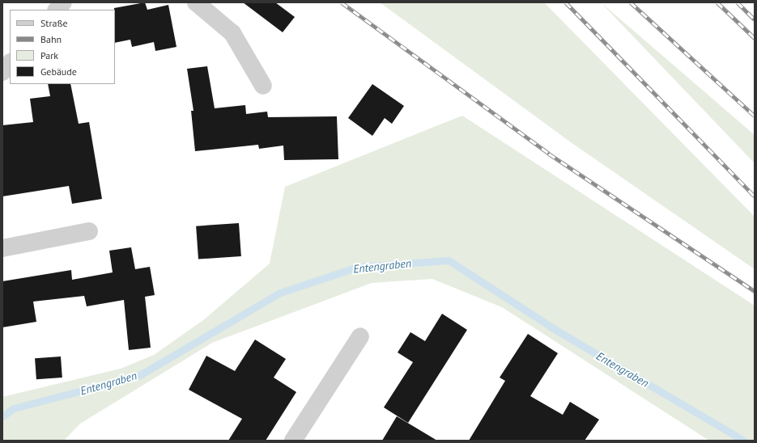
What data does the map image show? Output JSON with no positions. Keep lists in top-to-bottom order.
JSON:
{
  "water": ["Entengraben"],
  "legend": [
    "Straße",
    "Bahn",
    "Park",
    "Gebäude"
  ]
}
